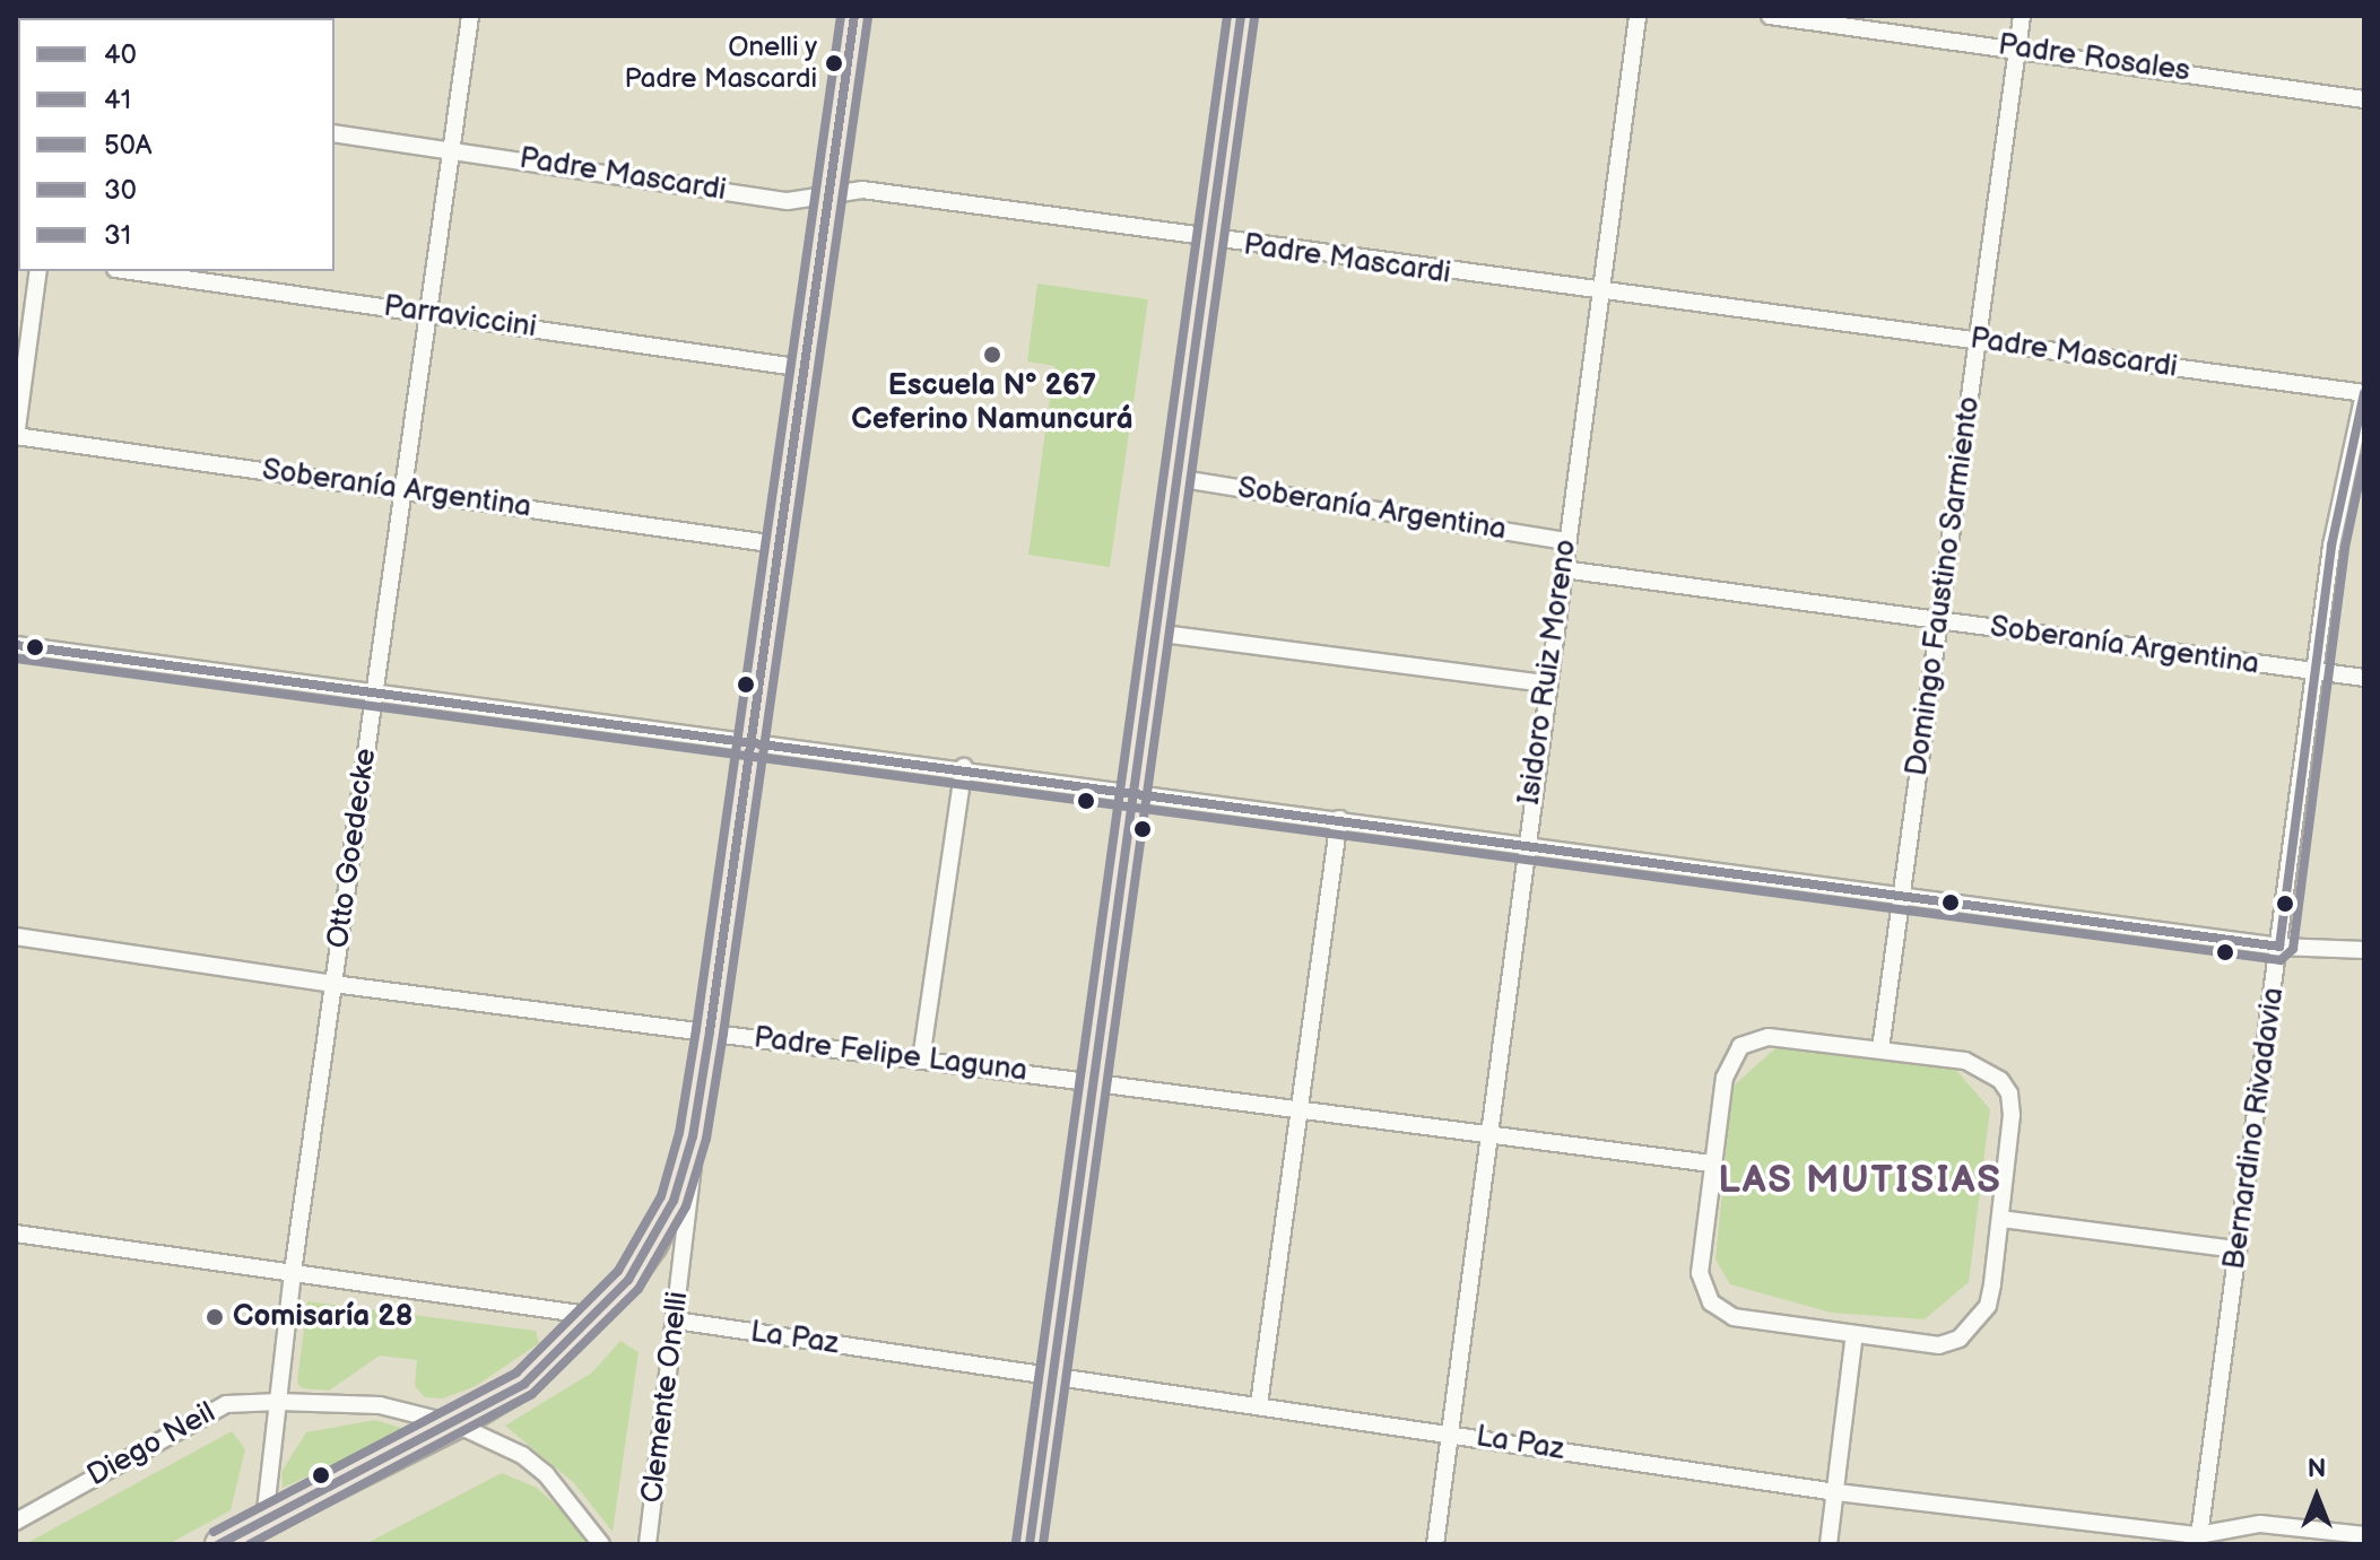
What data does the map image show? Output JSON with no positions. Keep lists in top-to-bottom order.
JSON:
{
  "streets": {
    "main road": ["Clemente Onelli"],
    "street": [
      "Padre Rosales",
      "Padre Mascardi",
      "Parraviccini",
      "Soberanía Argentina",
      "Domingo Faustino Sarmiento",
      "Isidoro Ruiz Moreno",
      "Otto Goedecke",
      "Padre Felipe Laguna",
      "Bernardino Rivadavia",
      "La Paz",
      "Diego Neil"
    ]
  },
  "crossings": [
    ["Padre Rosales", "Domingo Faustino Sarmiento"],
    ["Padre Mascardi", "Domingo Faustino Sarmiento"],
    ["Padre Mascardi", "Isidoro Ruiz Moreno"],
    ["Padre Mascardi", "Otto Goedecke"],
    ["Padre Mascardi", "Bernardino Rivadavia"],
    ["Padre Mascardi", "Clemente Onelli"],
    ["Parraviccini", "Otto Goedecke"],
    ["Parraviccini", "Clemente Onelli"],
    ["Soberanía Argentina", "Domingo Faustino Sarmiento"],
    ["Soberanía Argentina", "Isidoro Ruiz Moreno"],
    ["Soberanía Argentina", "Otto Goedecke"],
    ["Soberanía Argentina", "Bernardino Rivadavia"],
    ["Soberanía Argentina", "Clemente Onelli"],
    ["Isidoro Ruiz Moreno", "Padre Felipe Laguna"],
    ["Isidoro Ruiz Moreno", "La Paz"],
    ["Otto Goedecke", "Padre Felipe Laguna"],
    ["Otto Goedecke", "Diego Neil"],
    ["Padre Felipe Laguna", "Clemente Onelli"],
    ["Bernardino Rivadavia", "La Paz"],
    ["La Paz", "Clemente Onelli"]
  ],
  "districts": ["LAS MUTISIAS"],
  "places": ["Onelli y Padre Mascardi", "Escuela Nº 267 Ceferino Namuncurá", "Comisaría 28"],
  "lines": [
    "transit line 40",
    "transit line 50A",
    "transit line 41",
    "transit line 30",
    "transit line 31"
  ],
  "legend": [
    "40",
    "41",
    "50A",
    "30",
    "31"
  ],
  "north": "top"
}
